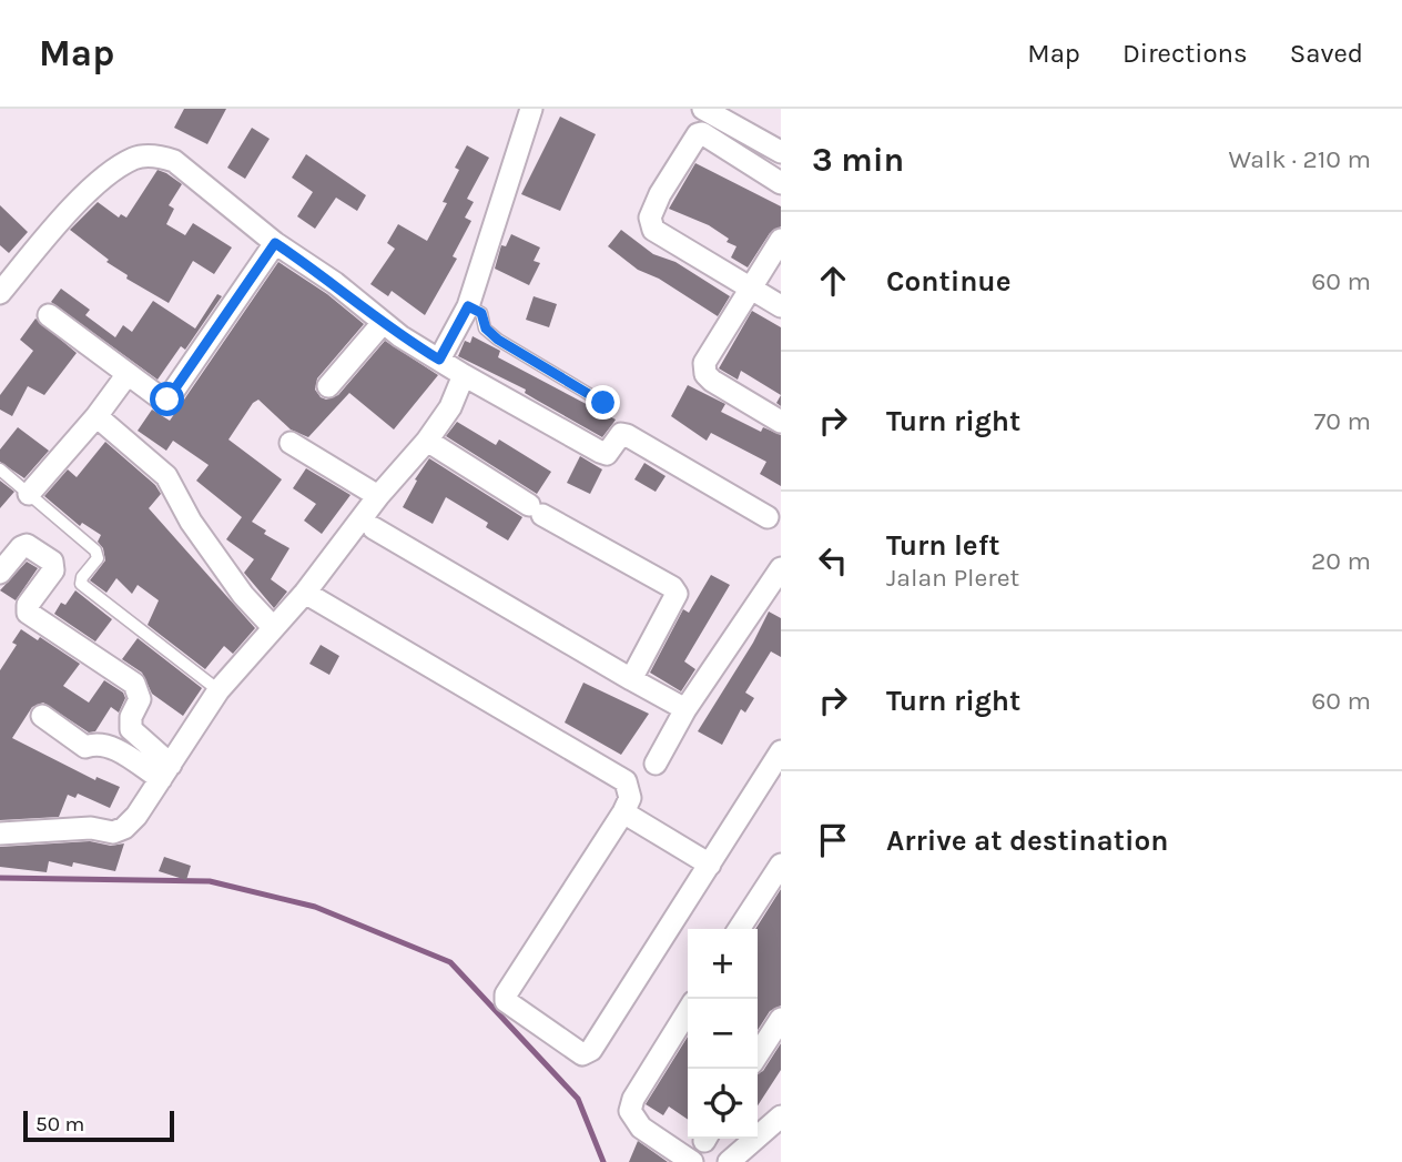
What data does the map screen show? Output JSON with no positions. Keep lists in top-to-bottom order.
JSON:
{
  "scale_bar": "50 m",
  "page": {
    "header": "Map",
    "nav": ["Map", "Directions", "Saved"],
    "heading": ["3 min", "Walk · 210 m"],
    "list": [
      ["Continue", "60 m"],
      ["Turn right", "70 m"],
      ["Turn left", "Jalan Pleret", "20 m"],
      ["Turn right", "60 m"],
      "Arrive at destination"
    ],
    "map_buttons": ["+", "−"],
    "scale": "50 m"
  }
}
